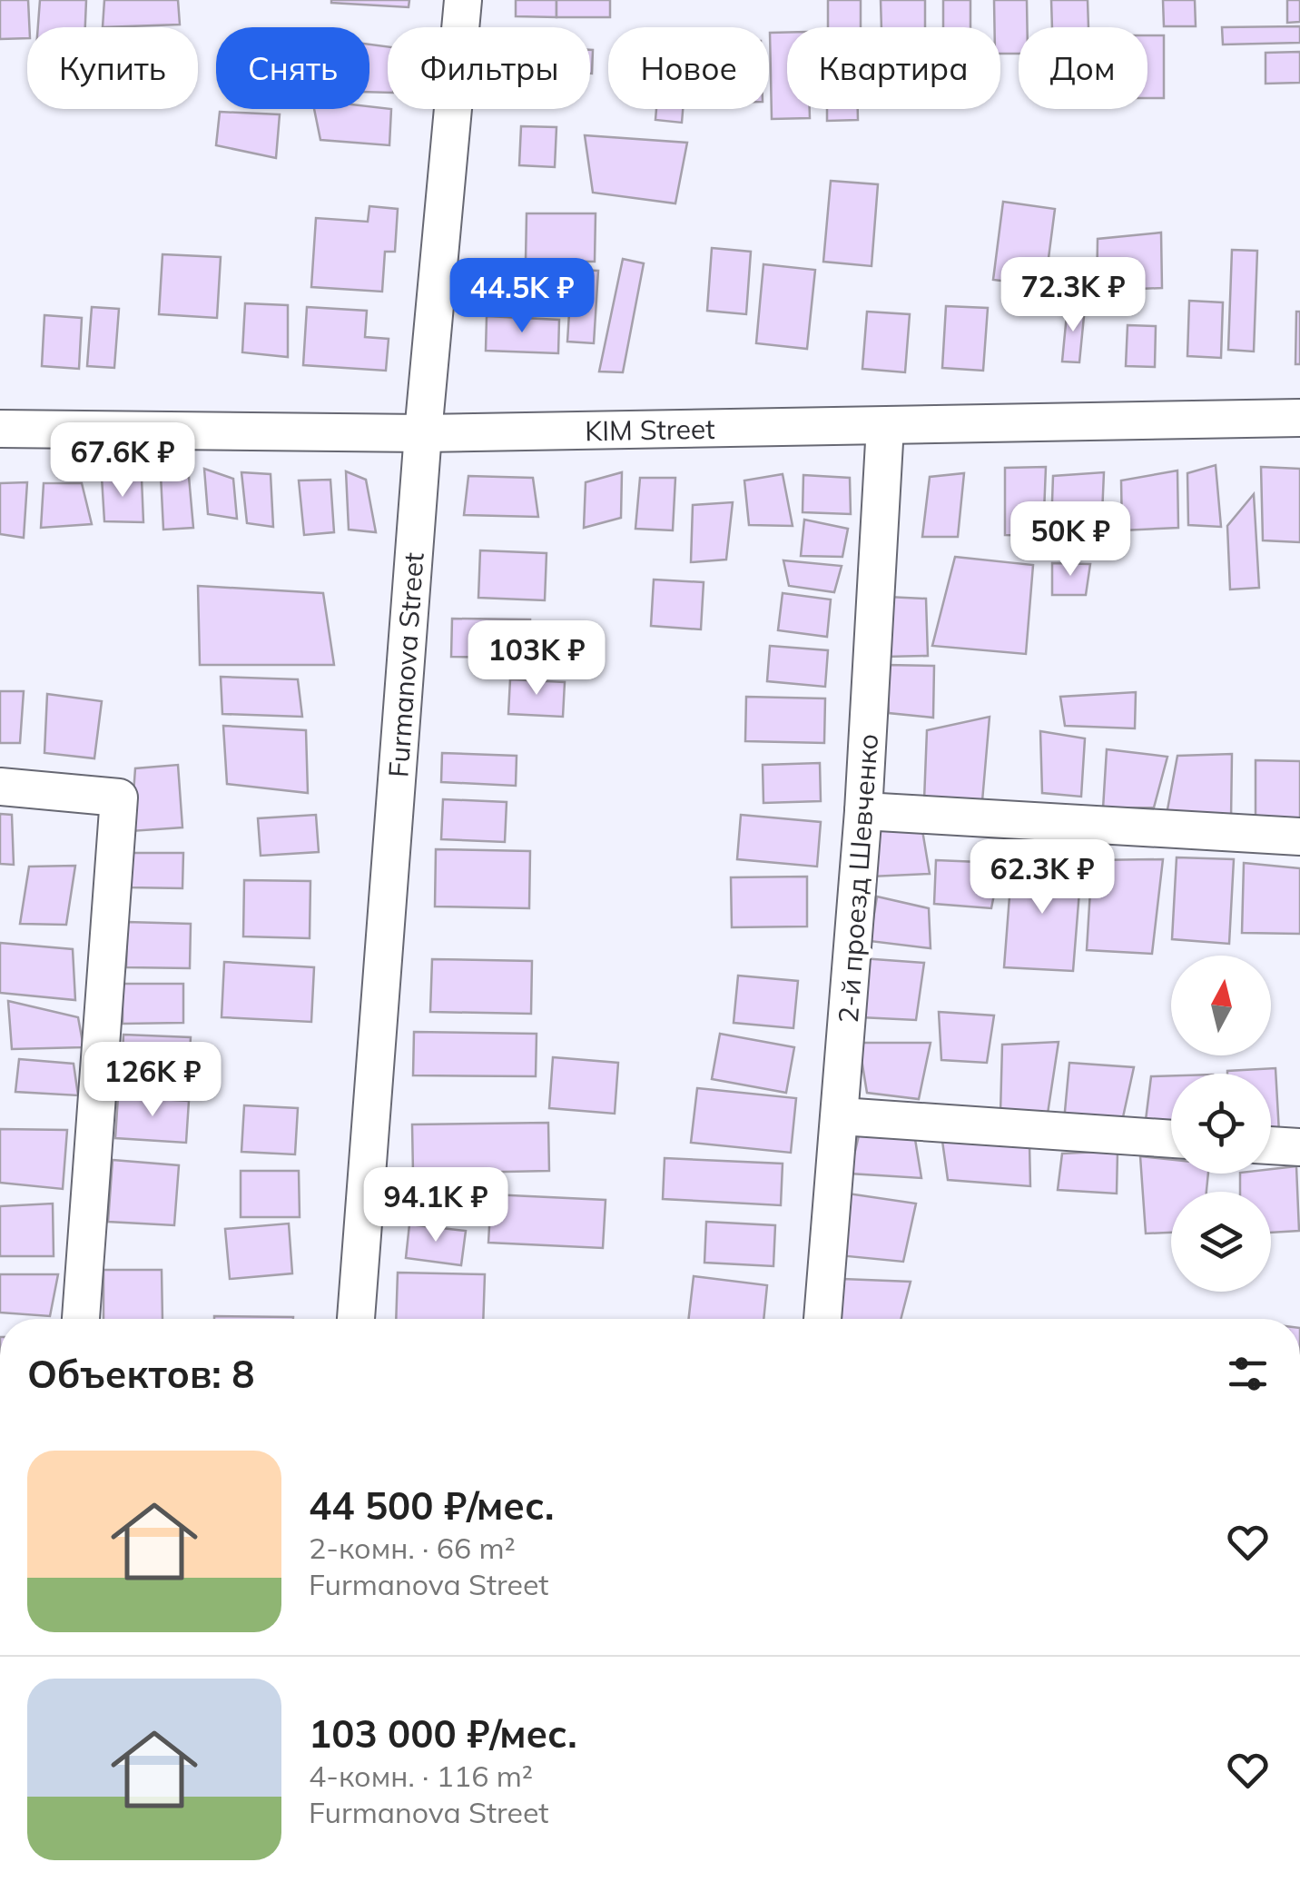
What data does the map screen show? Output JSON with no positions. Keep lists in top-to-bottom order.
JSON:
{
  "streets": {
    "street": ["KIM Street", "Furmanova Street", "2-й проезд Шевченко"]
  },
  "crossings": [
    ["KIM Street", "Furmanova Street"],
    ["KIM Street", "2-й проезд Шевченко"]
  ],
  "north": "top",
  "page": {
    "chip": [
      "Купить",
      "Снять",
      "Фильтры",
      "Новое",
      "Квартира",
      "Дом"
    ],
    "price": [
      "72.3K ₽",
      "44.5K ₽",
      "67.6K ₽",
      "50K ₽",
      "103K ₽",
      "62.3K ₽",
      "126K ₽",
      "94.1K ₽"
    ],
    "heading": "Объектов: 8",
    "list": [
      {
        "name": "44 500 ₽/мес.",
        "note": "2-комн. · 66 m² · Furmanova Street"
      },
      {
        "name": "103 000 ₽/мес.",
        "note": "4-комн. · 116 m² · Furmanova Street"
      }
    ]
  }
}
